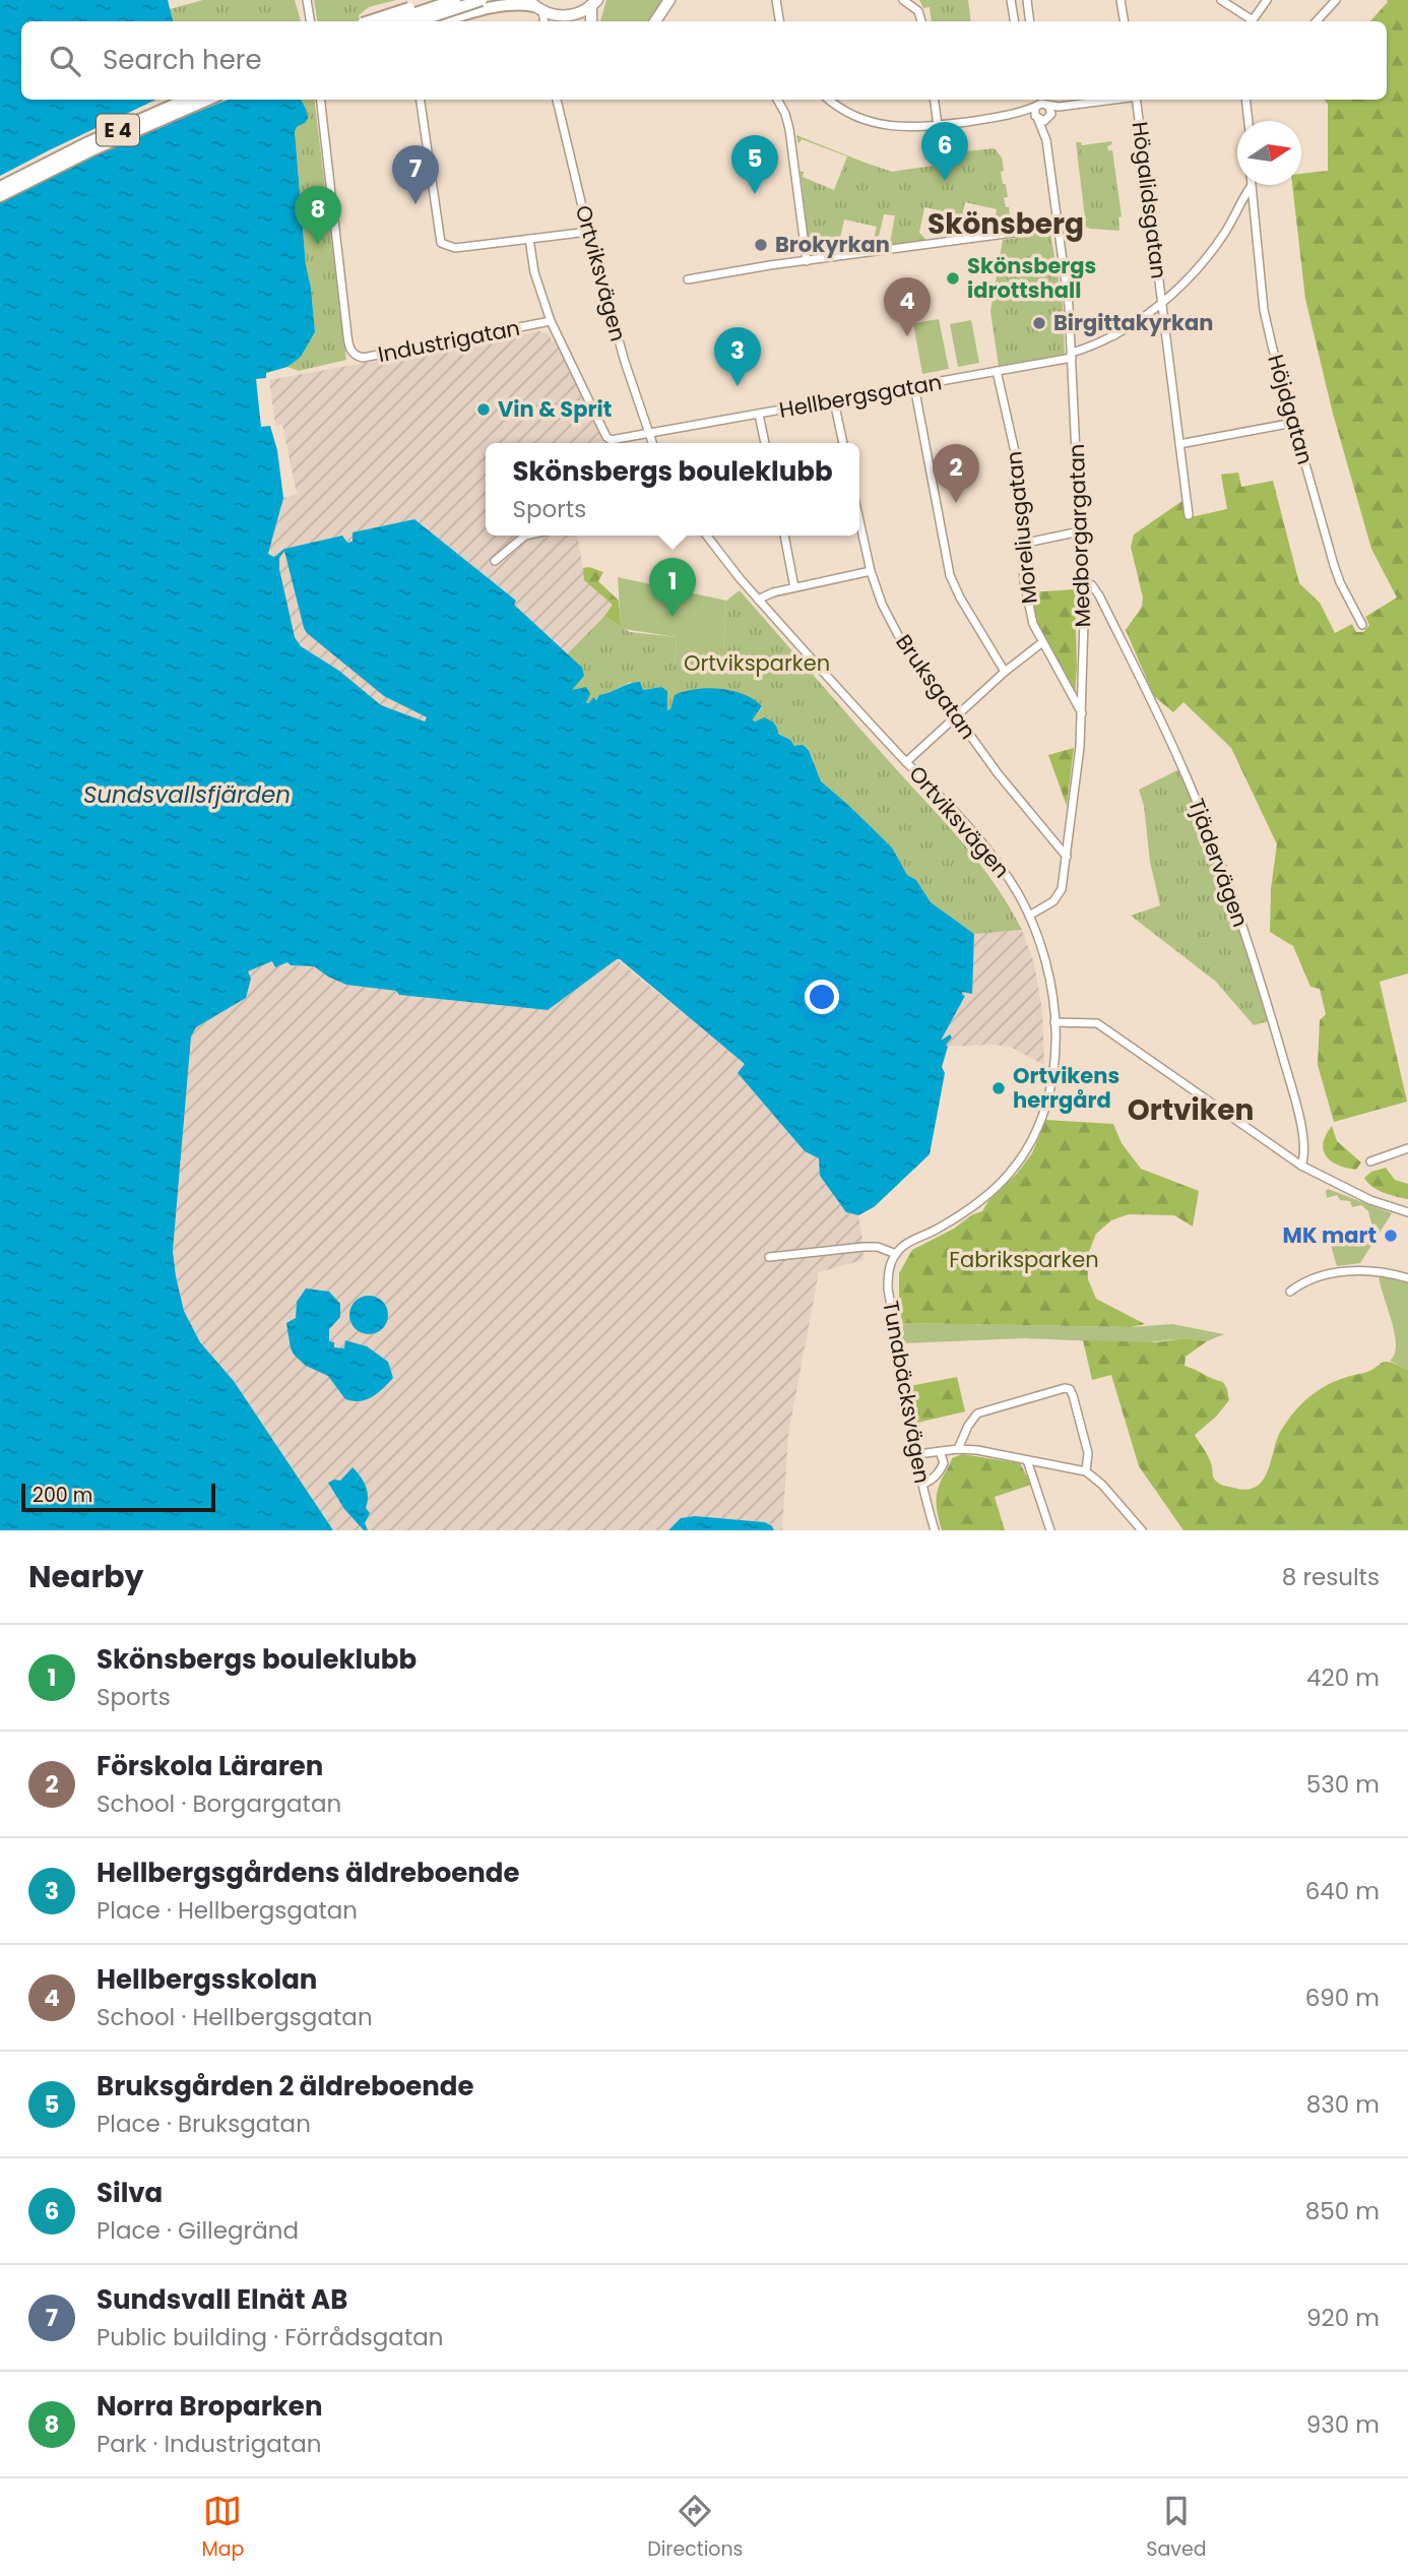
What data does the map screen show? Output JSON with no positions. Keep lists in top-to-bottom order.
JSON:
{
  "streets": {
    "highway": ["E 4"],
    "street": [
      "Högalidsgatan",
      "Ortviksvägen",
      "Industrigatan",
      "Hellbergsgatan",
      "Höjdgatan",
      "Moreliusgatan",
      "Medborgargatan",
      "Bruksgatan",
      "Tjädervägen",
      "Tunabäcksvägen"
    ]
  },
  "crossings": [
    ["Högalidsgatan", "Hellbergsgatan"],
    ["Ortviksvägen", "Hellbergsgatan"],
    ["Ortviksvägen", "Medborgargatan"],
    ["Ortviksvägen", "Tunabäcksvägen"],
    ["Industrigatan", "Hellbergsgatan"],
    ["Hellbergsgatan", "Höjdgatan"],
    ["Hellbergsgatan", "Moreliusgatan"],
    ["Hellbergsgatan", "Medborgargatan"],
    ["Moreliusgatan", "Medborgargatan"],
    ["Medborgargatan", "Bruksgatan"],
    ["Medborgargatan", "Tjädervägen"]
  ],
  "districts": ["Skönsberg", "Ortviken"],
  "water": ["Sundsvallsfjärden"],
  "parks": ["Ortviksparken", "Fabriksparken"],
  "places": [
    "Brokyrkan",
    "Skönsbergs idrottshall",
    "Birgittakyrkan",
    "Vin & Sprit",
    "Ortvikens herrgård",
    "MK mart"
  ],
  "scale_bar": "200 m",
  "north": "right",
  "page": {
    "search": "Search here",
    "pins": [
      "6",
      "5",
      "7",
      "8",
      "4",
      "3",
      "2",
      "1"
    ],
    "popup": ["Skönsbergs bouleklubb", "Sports"],
    "scale": "200 m",
    "heading": ["Nearby", "8 results"],
    "list": [
      {
        "mark": "1",
        "name": "Skönsbergs bouleklubb",
        "note": "Sports",
        "value": "420 m"
      },
      {
        "mark": "2",
        "name": "Förskola Läraren",
        "note": "School · Borgargatan",
        "value": "530 m"
      },
      {
        "mark": "3",
        "name": "Hellbergsgårdens äldreboende",
        "note": "Place · Hellbergsgatan",
        "value": "640 m"
      },
      {
        "mark": "4",
        "name": "Hellbergsskolan",
        "note": "School · Hellbergsgatan",
        "value": "690 m"
      },
      {
        "mark": "5",
        "name": "Bruksgården 2 äldreboende",
        "note": "Place · Bruksgatan",
        "value": "830 m"
      },
      {
        "mark": "6",
        "name": "Silva",
        "note": "Place · Gillegränd",
        "value": "850 m"
      },
      {
        "mark": "7",
        "name": "Sundsvall Elnät AB",
        "note": "Public building · Förrådsgatan",
        "value": "920 m"
      },
      {
        "mark": "8",
        "name": "Norra Broparken",
        "note": "Park · Industrigatan",
        "value": "930 m"
      }
    ],
    "nav": ["Map", "Directions", "Saved"]
  }
}
